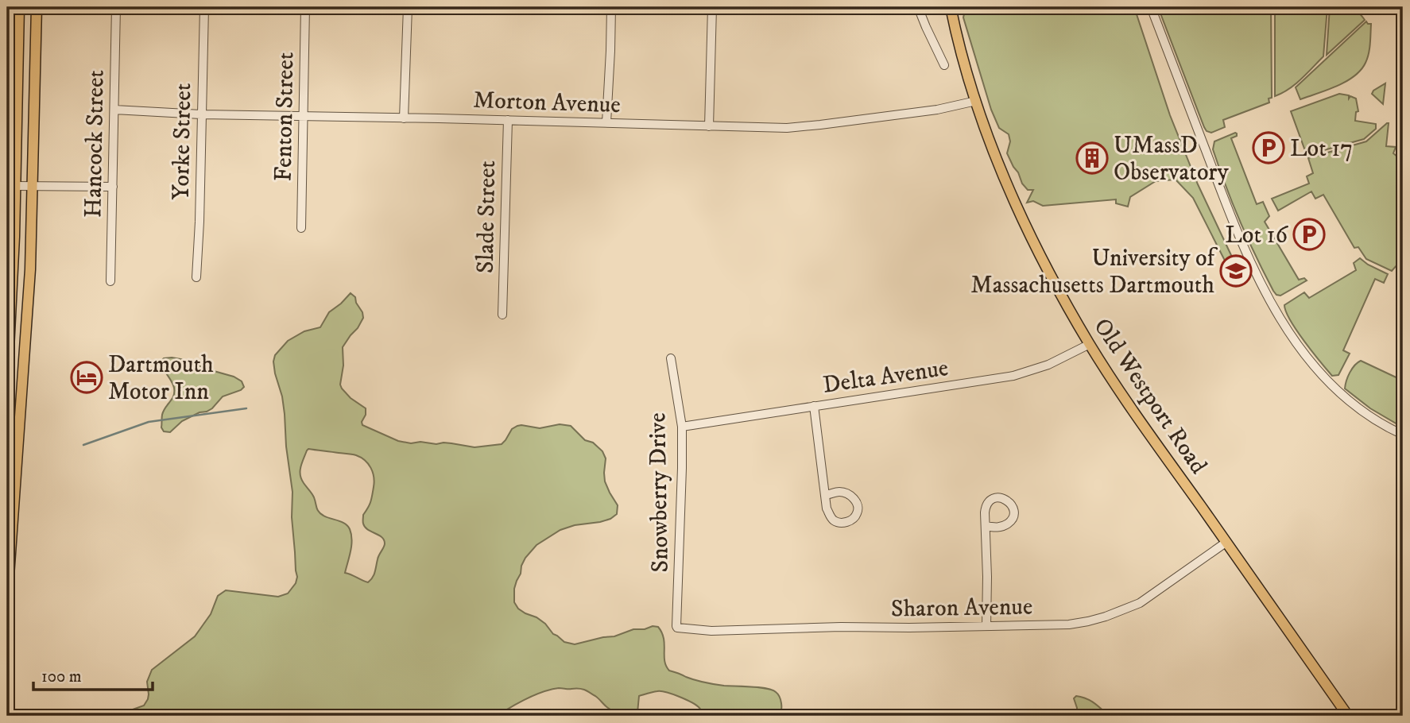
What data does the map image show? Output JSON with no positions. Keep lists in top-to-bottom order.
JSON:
{
  "streets": {
    "main road": ["Old Westport Road"],
    "street": [
      "Morton Avenue",
      "Fenton Street",
      "Yorke Street",
      "Hancock Street",
      "Slade Street",
      "Delta Avenue",
      "Snowberry Drive",
      "Sharon Avenue"
    ]
  },
  "crossings": [
    ["Morton Avenue", "Fenton Street"],
    ["Morton Avenue", "Yorke Street"],
    ["Morton Avenue", "Hancock Street"],
    ["Morton Avenue", "Slade Street"],
    ["Morton Avenue", "Old Westport Road"],
    ["Delta Avenue", "Old Westport Road"],
    ["Delta Avenue", "Snowberry Drive"],
    ["Old Westport Road", "Sharon Avenue"],
    ["Snowberry Drive", "Sharon Avenue"]
  ],
  "places": {
    "parking": ["Lot 17", "Lot 16"],
    "building": ["UMassD Observatory"],
    "school or university": ["University of Massachusetts Dartmouth"],
    "hotel": ["Dartmouth Motor Inn"]
  },
  "scale_bar": "100 m"
}
